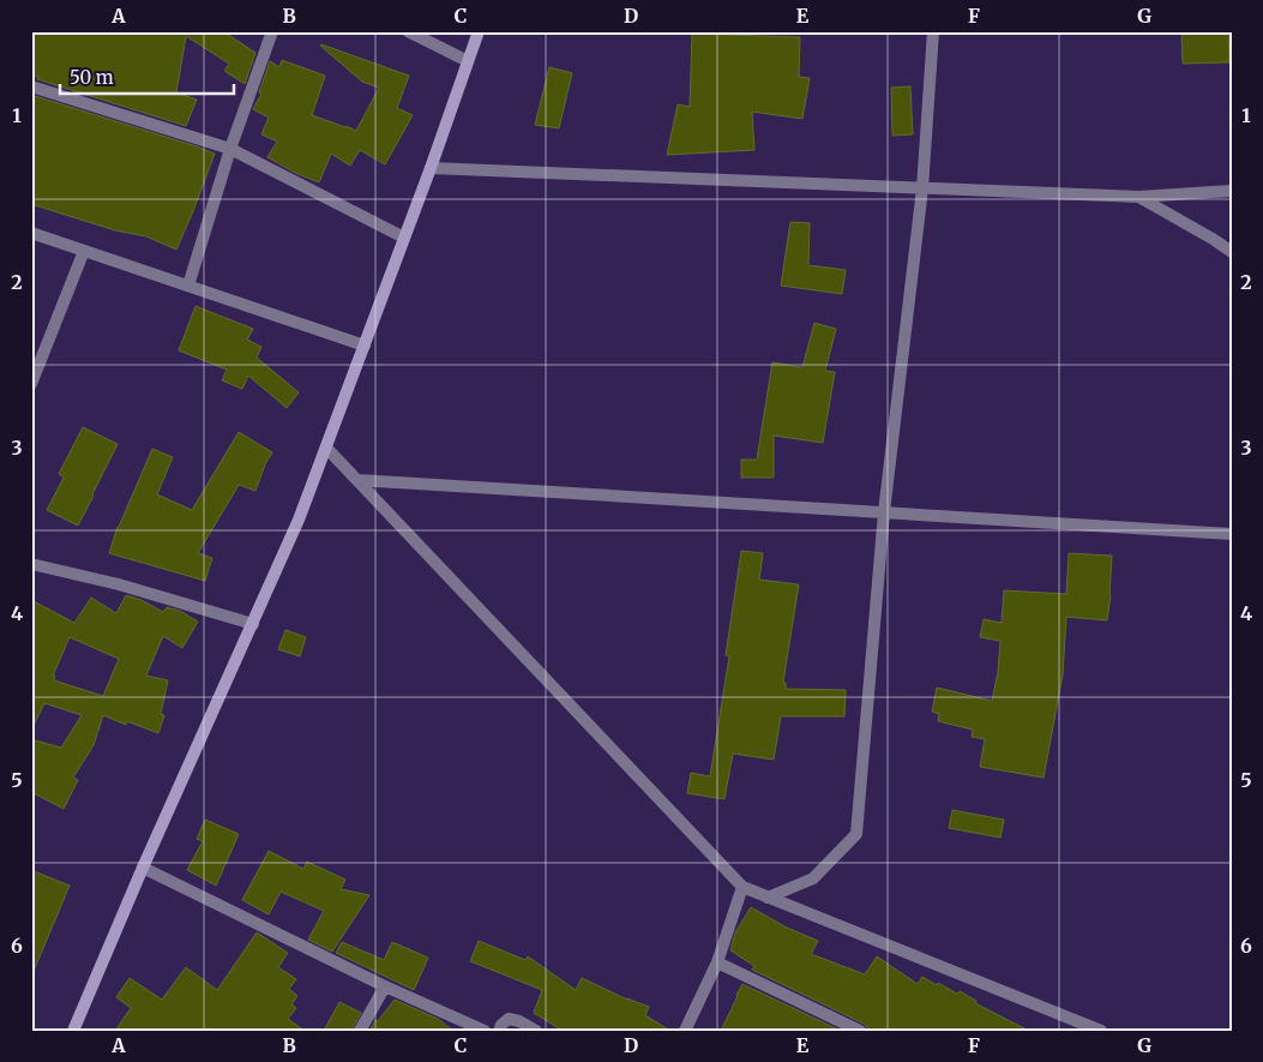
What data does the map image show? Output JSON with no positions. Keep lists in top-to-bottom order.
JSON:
{
  "scale_bar": "50 m",
  "grid": {
    "columns": [
      "A",
      "B",
      "C",
      "D",
      "E",
      "F",
      "G"
    ],
    "rows": [
      "1",
      "2",
      "3",
      "4",
      "5",
      "6"
    ]
  }
}
